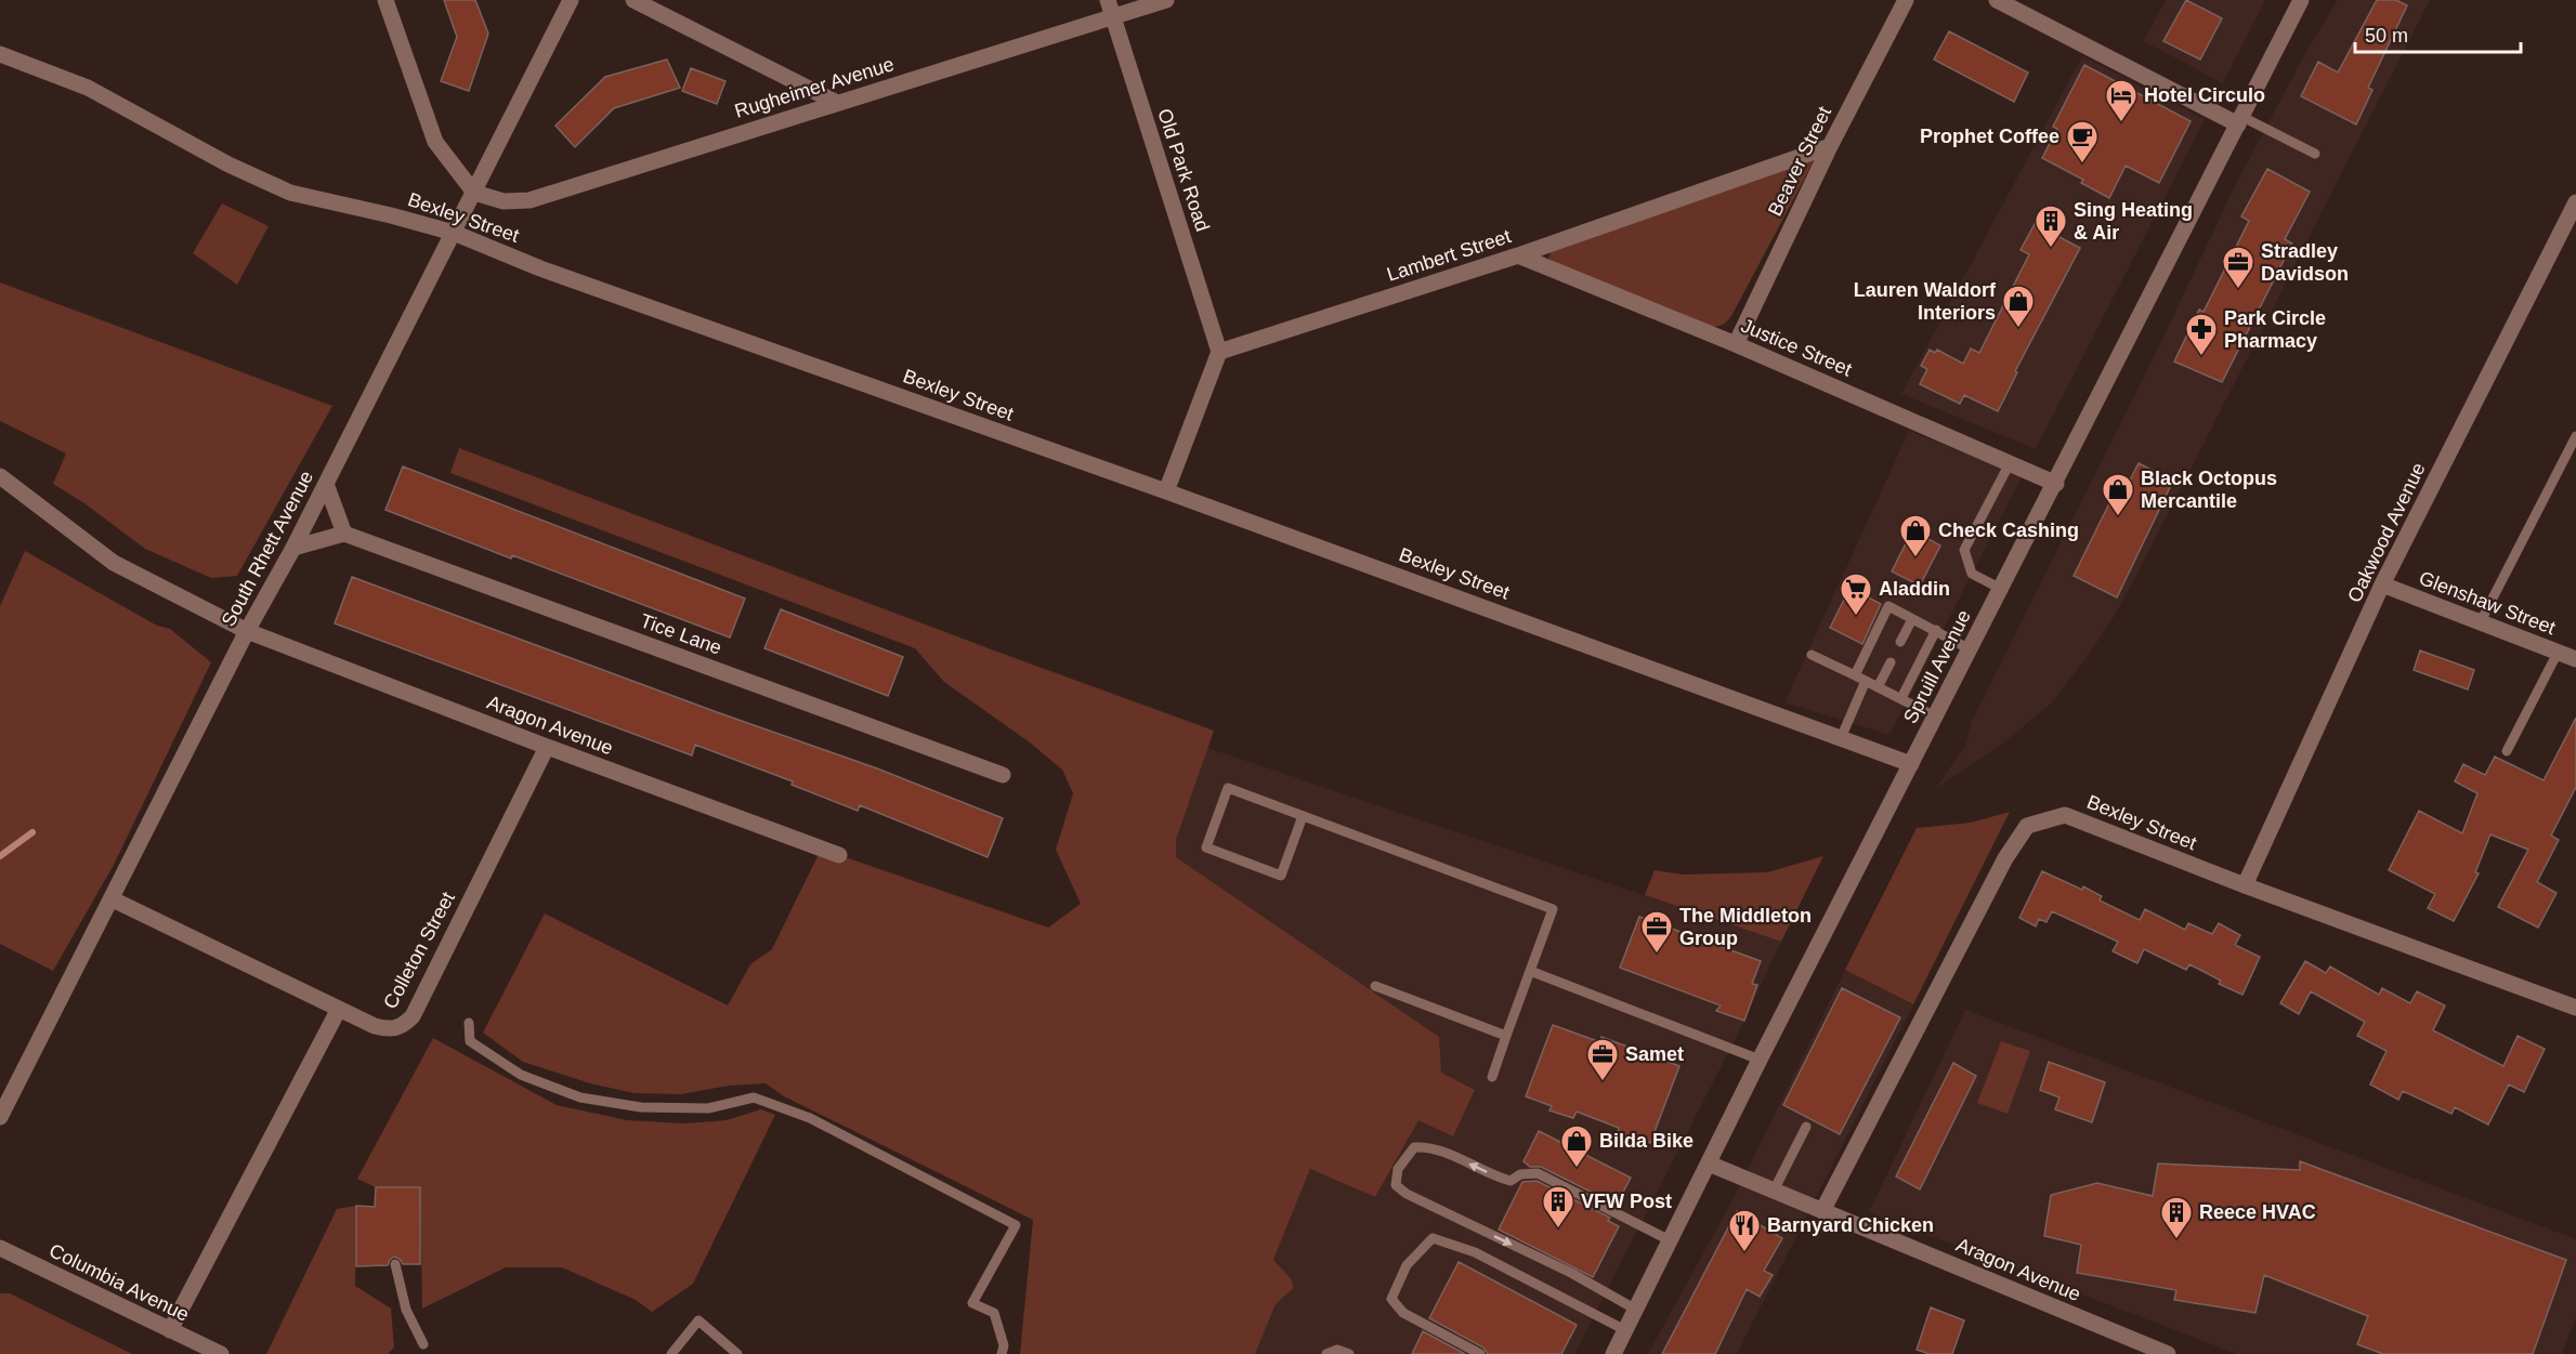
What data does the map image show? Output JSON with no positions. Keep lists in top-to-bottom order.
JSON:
{
  "streets": {
    "street": [
      "Rugheimer Avenue",
      "Beaver Street",
      "Old Park Road",
      "Bexley Street",
      "Lambert Street",
      "Justice Street",
      "Oakwood Avenue",
      "South Rhett Avenue",
      "Glenshaw Street",
      "Tice Lane",
      "Spruill Avenue",
      "Aragon Avenue",
      "Colleton Street",
      "Columbia Avenue"
    ]
  },
  "crossings": [
    ["Rugheimer Avenue", "Old Park Road"],
    ["Rugheimer Avenue", "South Rhett Avenue"],
    ["Beaver Street", "Lambert Street"],
    ["Beaver Street", "Justice Street"],
    ["Old Park Road", "Lambert Street"],
    ["Bexley Street", "Oakwood Avenue"],
    ["Bexley Street", "South Rhett Avenue"],
    ["Bexley Street", "Spruill Avenue"],
    ["Bexley Street", "Aragon Avenue"],
    ["Lambert Street", "Justice Street"],
    ["Justice Street", "Spruill Avenue"],
    ["Oakwood Avenue", "Glenshaw Street"],
    ["South Rhett Avenue", "Aragon Avenue"],
    ["South Rhett Avenue", "Colleton Street"],
    ["Spruill Avenue", "Aragon Avenue"],
    ["Aragon Avenue", "Colleton Street"]
  ],
  "places": {
    "hotel": ["Hotel Circulo"],
    "cafe": ["Prophet Coffee"],
    "building": ["Sing Heating & Air", "VFW Post", "Reece HVAC"],
    "office": ["Stradley Davidson", "The Middleton Group", "Samet"],
    "shop": [
      "Lauren Waldorf Interiors",
      "Black Octopus Mercantile",
      "Check Cashing",
      "Bilda Bike"
    ],
    "pharmacy": ["Park Circle Pharmacy"],
    "supermarket": ["Aladdin"],
    "restaurant": ["Barnyard Chicken"]
  },
  "scale_bar": "50 m"
}
